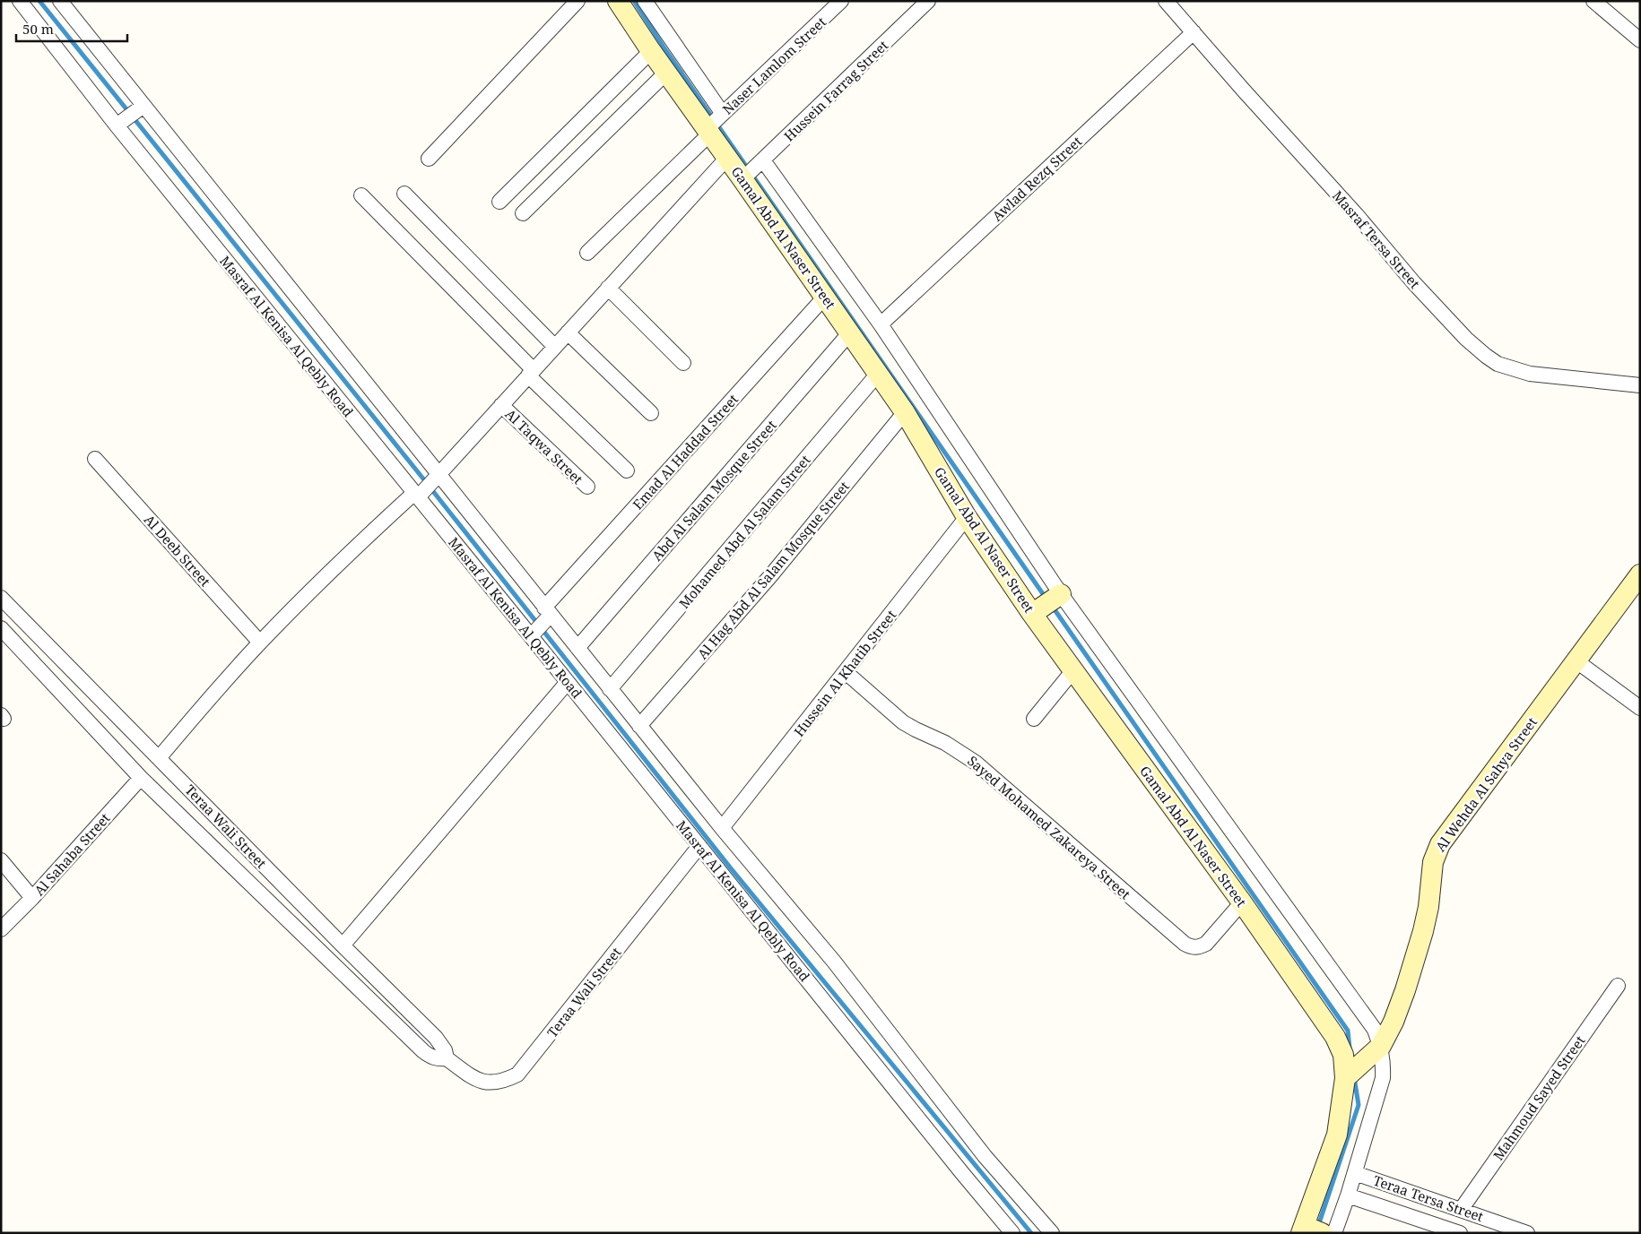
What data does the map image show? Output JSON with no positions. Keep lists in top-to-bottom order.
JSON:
{
  "streets": {
    "street": [
      "Naser Lamlom Street",
      "Hussein Farrag Street",
      "Awlad Rezq Street",
      "Gamal Abd Al Naser Street",
      "Masraf Tersa Street",
      "Masraf Al Kenisa Al Qebly Road",
      "Al Taqwa Street",
      "Emad Al Haddad Street",
      "Abd Al Salam Mosque Street",
      "Mohamed Abd Al Salam Street",
      "Al Deeb Street",
      "Al Hag Abd Al Salam Mosque Street",
      "Hussein Al Khatib Street",
      "Al Wehda Al Sahya Street",
      "Teraa Wali Street",
      "Sayed Mohamed Zakareya Street",
      "Al Sahaba Street",
      "Mahmoud Sayed Street",
      "Teraa Tersa Street"
    ]
  },
  "crossings": [
    ["Naser Lamlom Street", "Gamal Abd Al Naser Street"],
    ["Hussein Farrag Street", "Gamal Abd Al Naser Street"],
    ["Awlad Rezq Street", "Gamal Abd Al Naser Street"],
    ["Awlad Rezq Street", "Masraf Tersa Street"],
    ["Gamal Abd Al Naser Street", "Emad Al Haddad Street"],
    ["Gamal Abd Al Naser Street", "Abd Al Salam Mosque Street"],
    ["Gamal Abd Al Naser Street", "Mohamed Abd Al Salam Street"],
    ["Gamal Abd Al Naser Street", "Al Hag Abd Al Salam Mosque Street"],
    ["Gamal Abd Al Naser Street", "Hussein Al Khatib Street"],
    ["Gamal Abd Al Naser Street", "Al Wehda Al Sahya Street"],
    ["Gamal Abd Al Naser Street", "Sayed Mohamed Zakareya Street"],
    ["Masraf Al Kenisa Al Qebly Road", "Emad Al Haddad Street"],
    ["Masraf Al Kenisa Al Qebly Road", "Teraa Wali Street"],
    ["Hussein Al Khatib Street", "Sayed Mohamed Zakareya Street"],
    ["Teraa Wali Street", "Al Sahaba Street"],
    ["Mahmoud Sayed Street", "Teraa Tersa Street"]
  ],
  "scale_bar": "50 m"
}
